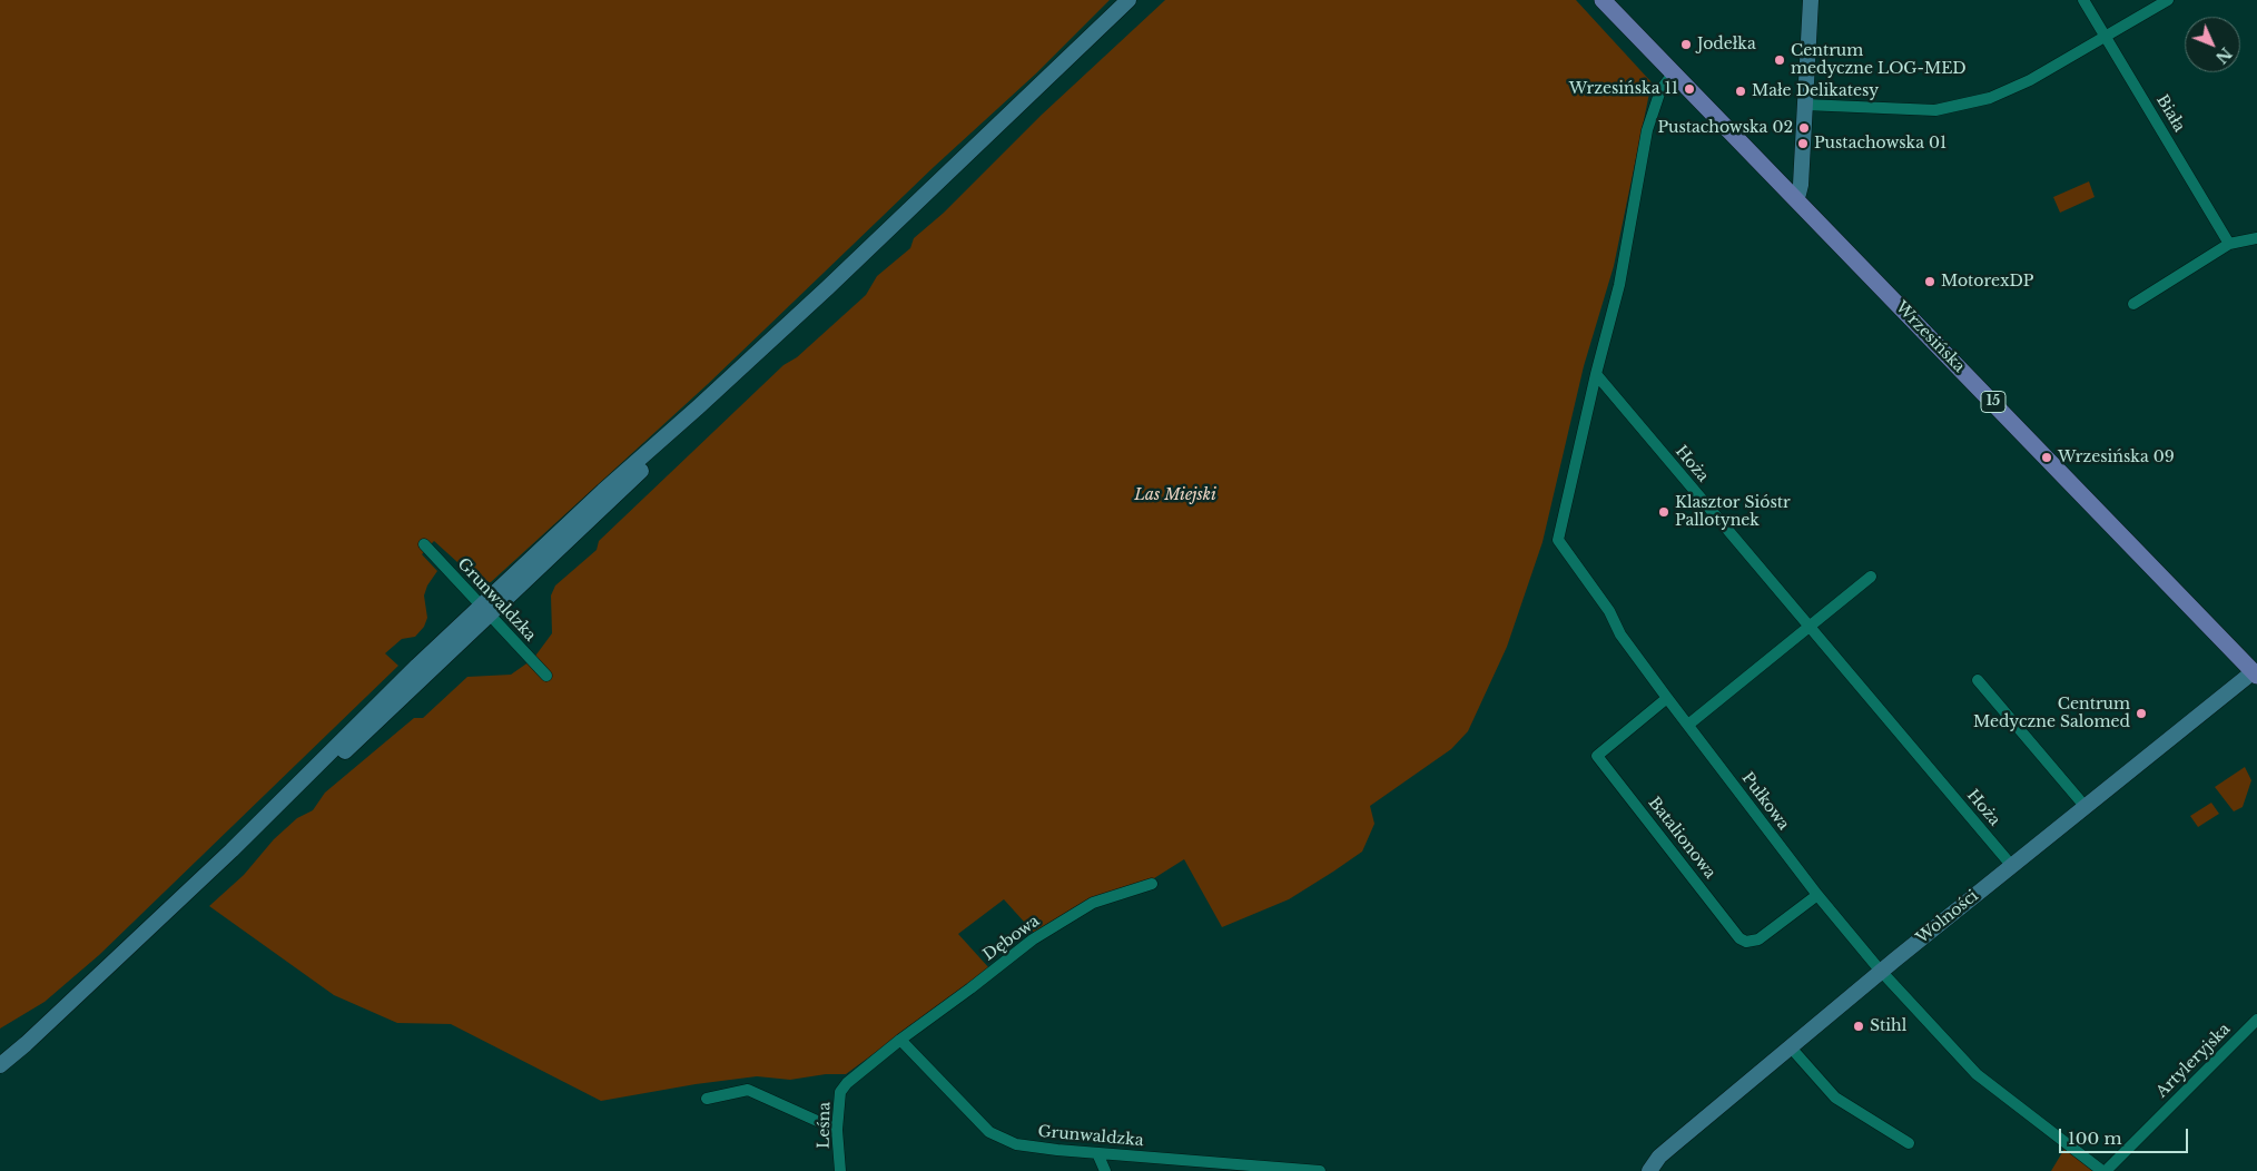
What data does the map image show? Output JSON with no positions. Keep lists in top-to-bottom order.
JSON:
{
  "streets": {
    "main road": ["Wrzesińska", "15", "Wolności"],
    "street": [
      "Biała",
      "Hoża",
      "Grunwaldzka",
      "Pułkowa",
      "Batalionowa",
      "Dębowa",
      "Artyleryjska",
      "Leśna"
    ]
  },
  "crossings": [
    ["Wrzesińska", "Wolności"],
    ["Hoża", "Pułkowa"],
    ["Hoża", "Wolności"],
    ["Grunwaldzka", "Dębowa"],
    ["Pułkowa", "Batalionowa"],
    ["Pułkowa", "Wolności"],
    ["Pułkowa", "Artyleryjska"],
    ["Dębowa", "Leśna"]
  ],
  "parks": ["Las Miejski"],
  "places": [
    "Jodełka",
    "Centrum medyczne LOG-MED",
    "Wrzesińska 11",
    "Małe Delikatesy",
    "Pustachowska 02",
    "Pustachowska 01",
    "MotorexDP",
    "Wrzesińska 09",
    "Klasztor Sióstr Pallotynek",
    "Centrum Medyczne Salomed",
    "Stihl"
  ],
  "scale_bar": "100 m",
  "north": "bottom right"
}
